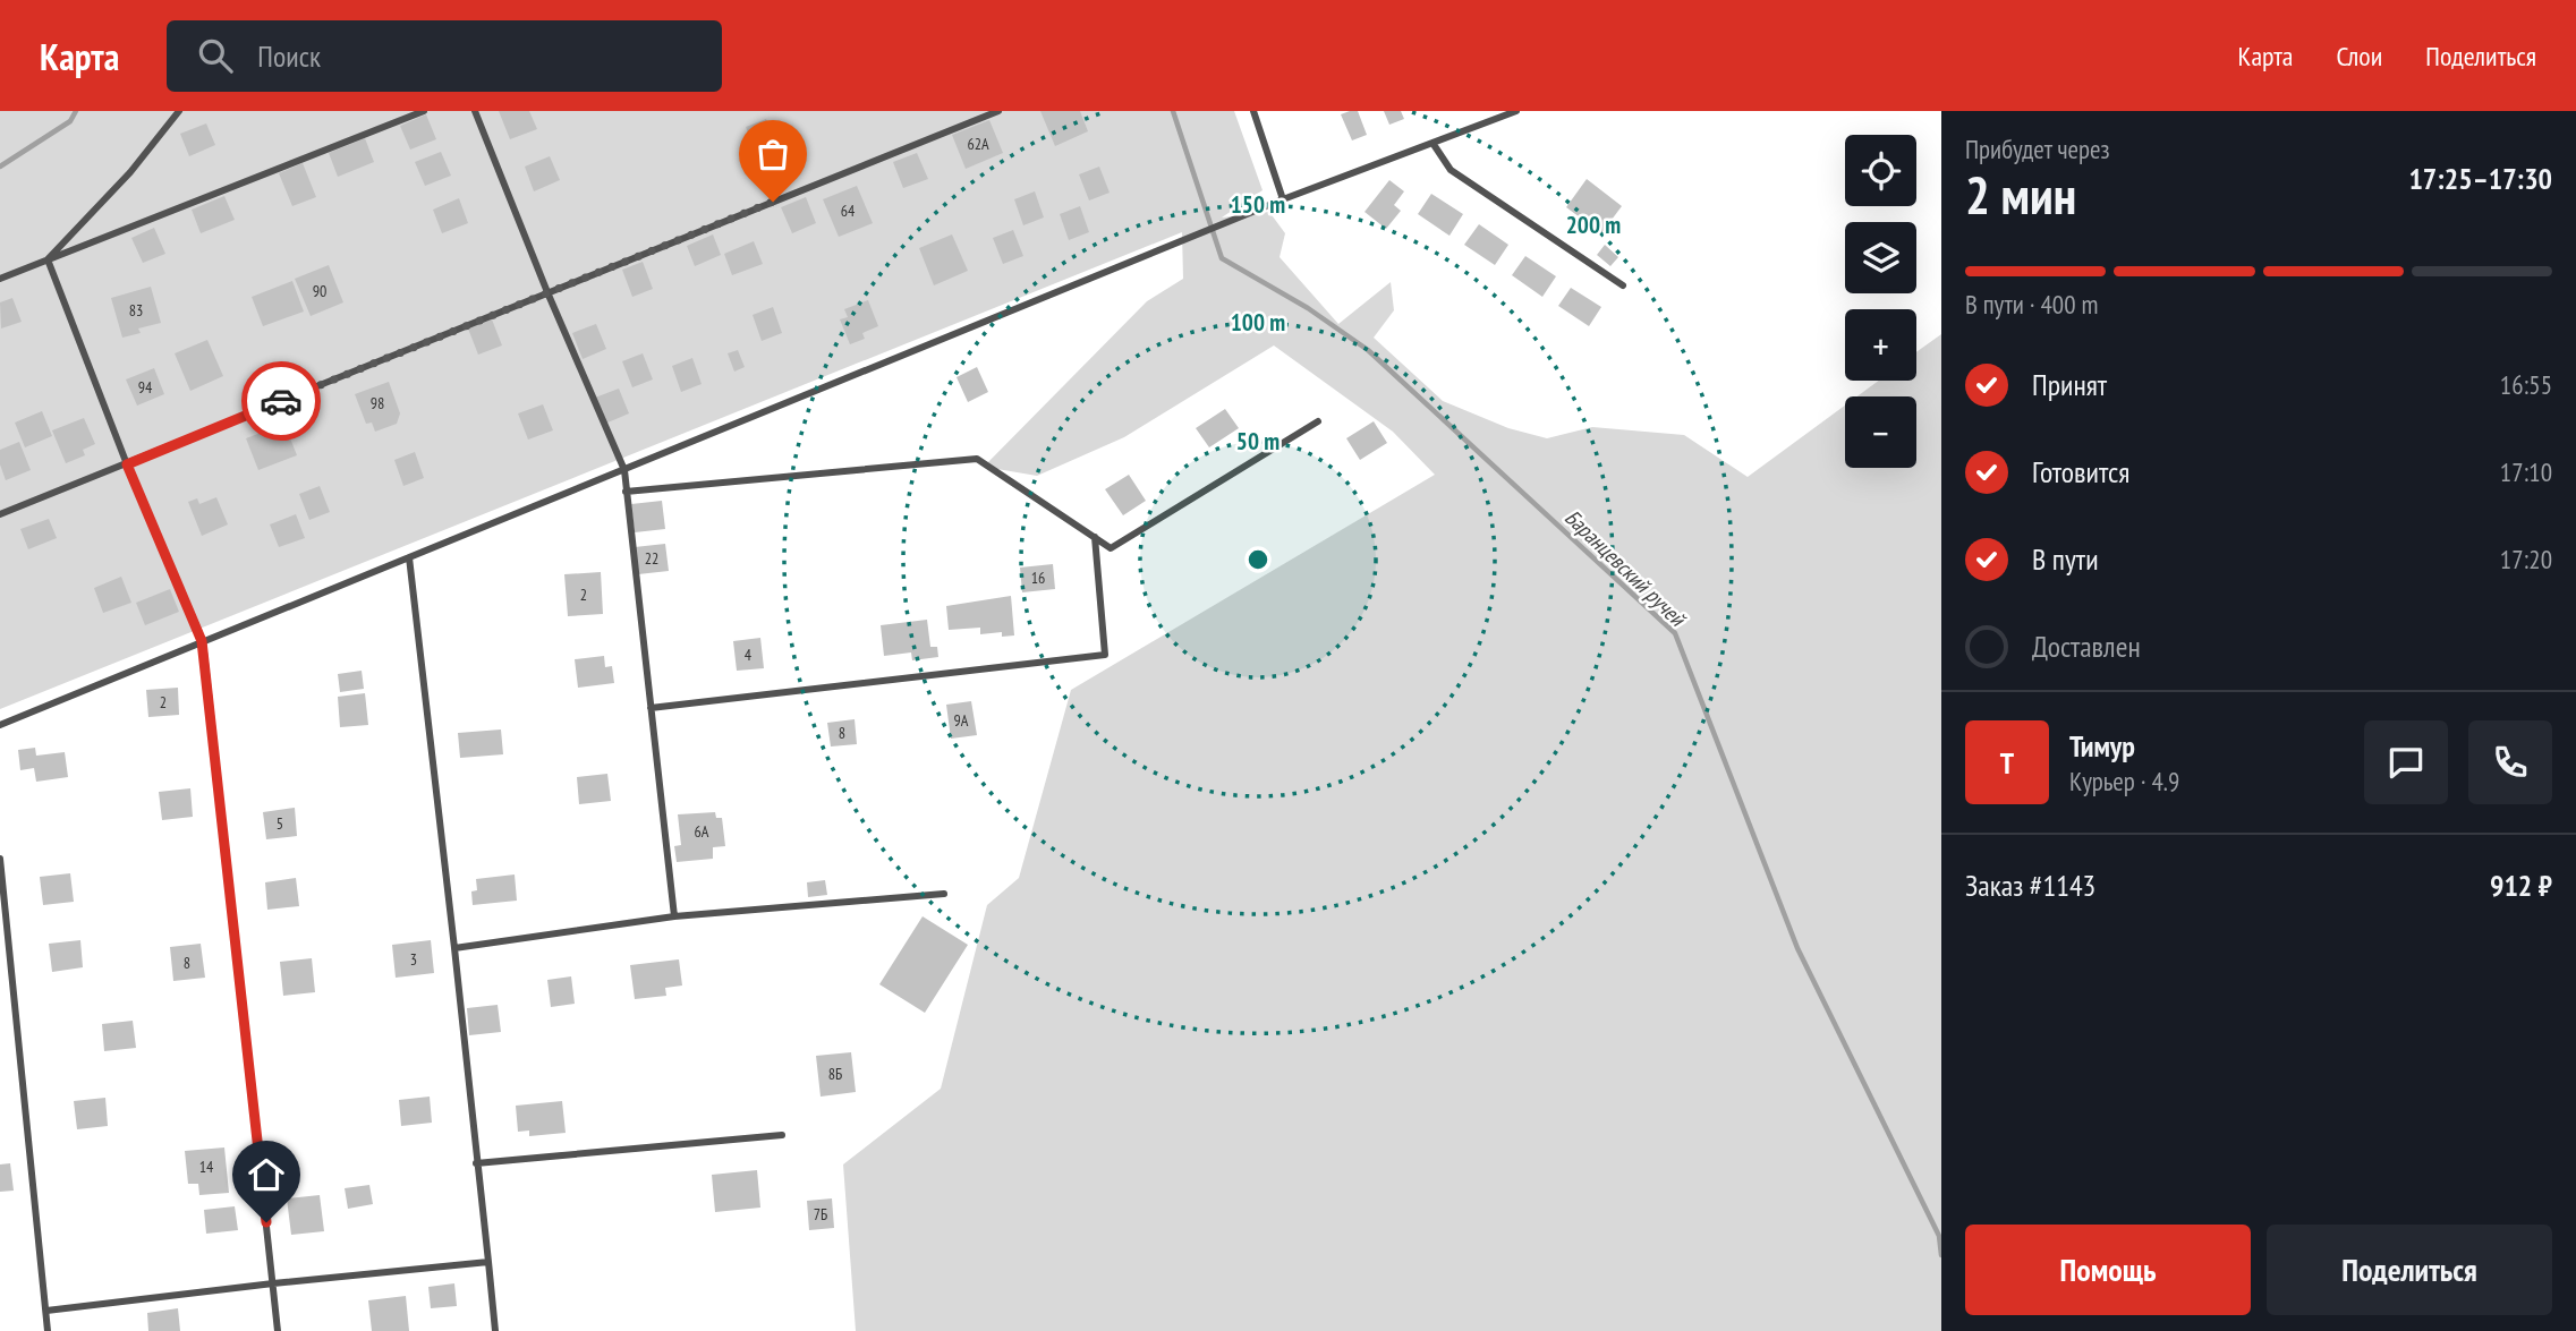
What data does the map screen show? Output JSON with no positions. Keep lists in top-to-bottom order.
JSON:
{
  "water": ["Баранцевский ручей"],
  "house_numbers": [
    "62А",
    "64",
    "90",
    "83",
    "94",
    "98",
    "22",
    "16",
    "2",
    "4",
    "2",
    "9А",
    "8",
    "5",
    "6А",
    "3",
    "8",
    "8Б",
    "14",
    "7Б"
  ],
  "page": {
    "header": "Карта",
    "search": "Поиск",
    "nav": ["Карта", "Слои", "Поделиться"],
    "heading": ["2 мин", "Прибудет через", "17:25–17:30"],
    "panel": [
      "Тимур",
      "Курьер · 4.9",
      "Заказ #1143",
      "912 ₽"
    ],
    "map_buttons": ["+", "−"],
    "bar": "В пути · 400 m",
    "list": [
      ["Принят", "16:55"],
      ["Готовится", "17:10"],
      ["В пути", "17:20"],
      "Доставлен"
    ],
    "round": "Т",
    "buttons": ["Помощь", "Поделиться"]
  },
  "rings": [
    "150 m",
    "200 m",
    "100 m",
    "50 m"
  ]
}
